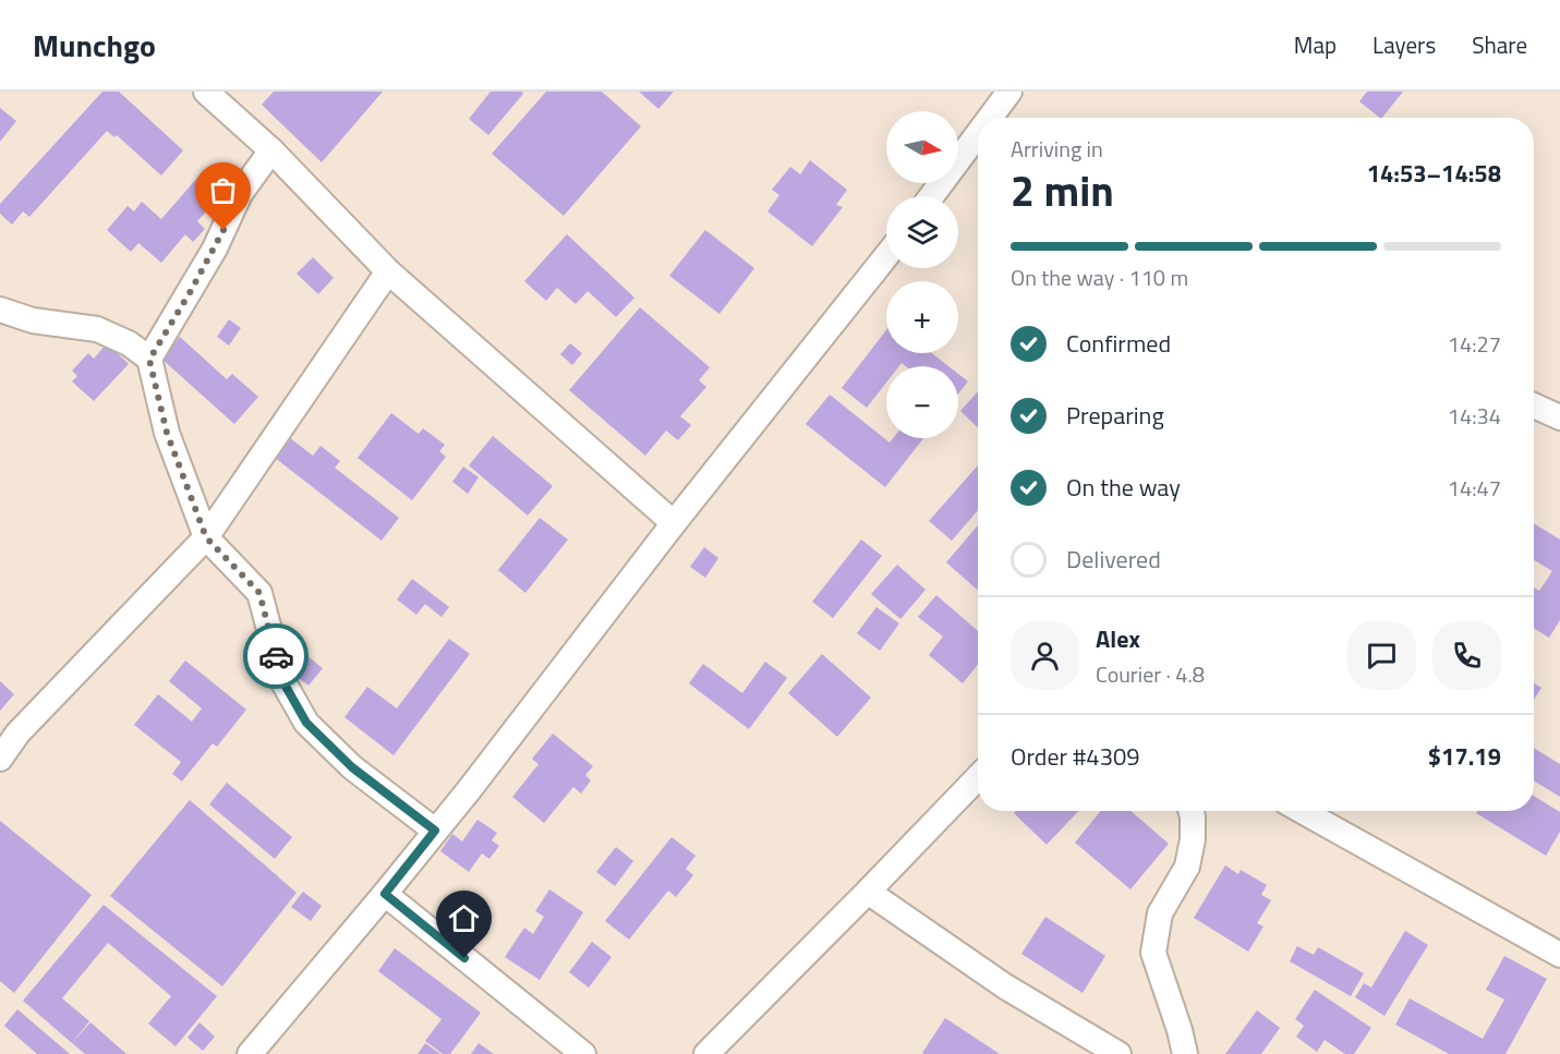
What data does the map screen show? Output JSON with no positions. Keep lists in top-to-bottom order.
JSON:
{
  "north": "right",
  "page": {
    "header": "Munchgo",
    "nav": ["Map", "Layers", "Share"],
    "map_buttons": ["+", "−"],
    "heading": ["2 min", "Arriving in", "14:53–14:58"],
    "panel": [
      "Alex",
      "Courier · 4.8",
      "Order #4309",
      "$17.19"
    ],
    "bar": "On the way · 110 m",
    "list": [
      ["Confirmed", "14:27"],
      ["Preparing", "14:34"],
      ["On the way", "14:47"],
      "Delivered"
    ]
  }
}
